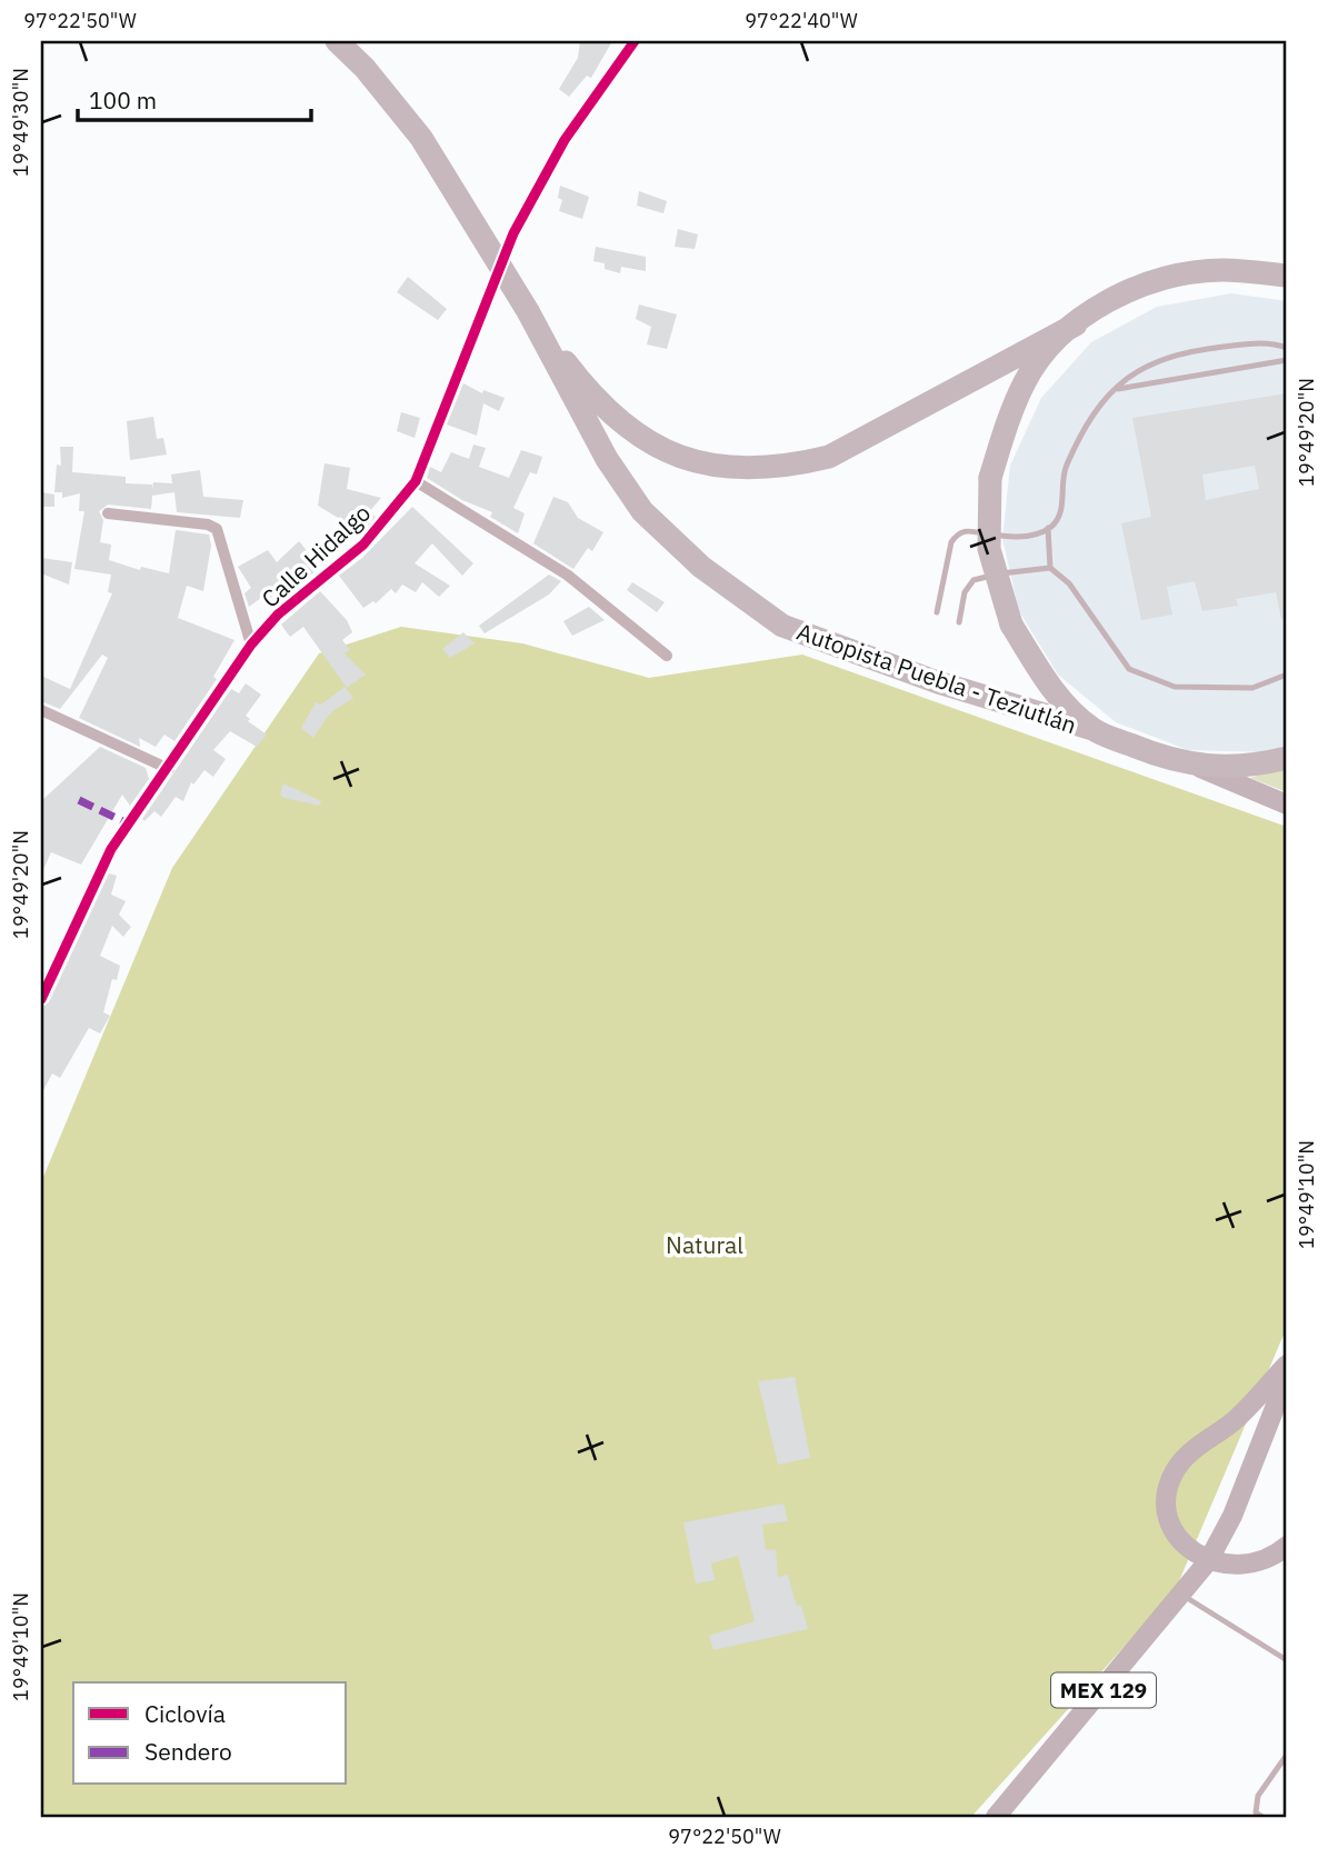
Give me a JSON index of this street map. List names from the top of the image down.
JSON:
{
  "streets": {
    "highway": ["Autopista Puebla - Teziutlán"],
    "main road": ["MEX 129"],
    "street": ["Calle Hidalgo"]
  },
  "parks": ["Natural"],
  "legend": ["Ciclovía", "Sendero"],
  "scale_bar": "100 m",
  "coordinates": [
    "97°22'50\"W",
    "97°22'40\"W",
    "19°49'30\"N",
    "19°49'20\"N",
    "19°49'10\"N"
  ]
}
